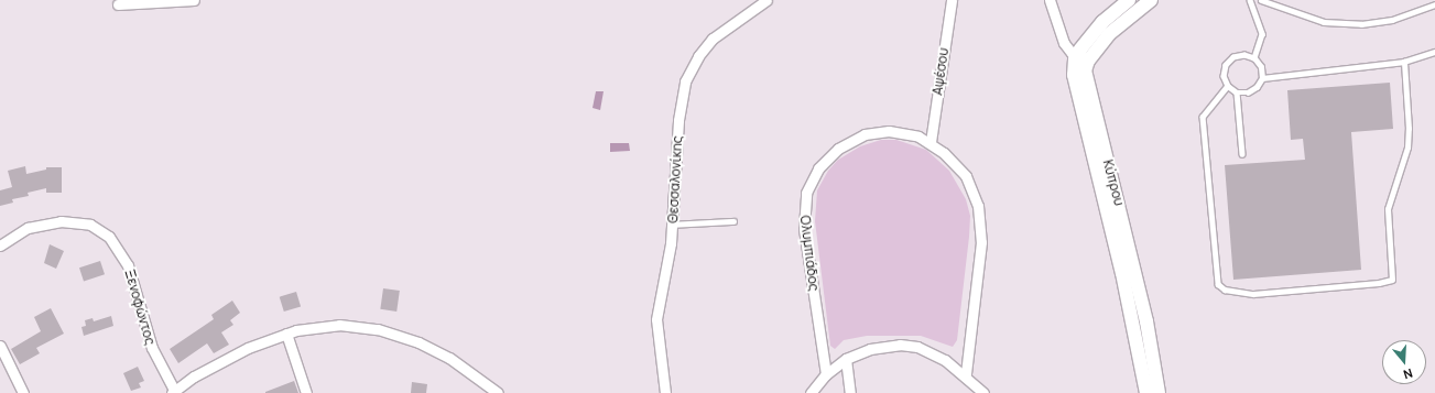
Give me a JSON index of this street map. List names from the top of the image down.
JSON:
{
  "streets": {
    "main road": ["Κύπρου"],
    "street": [
      "Αψέσου",
      "Θεσσαλονίκης",
      "Ολυμπιάδος",
      "Ξενοφώντος"
    ]
  },
  "crossings": [
    ["Αψέσου", "Ολυμπιάδος"]
  ],
  "north": "bottom"
}
